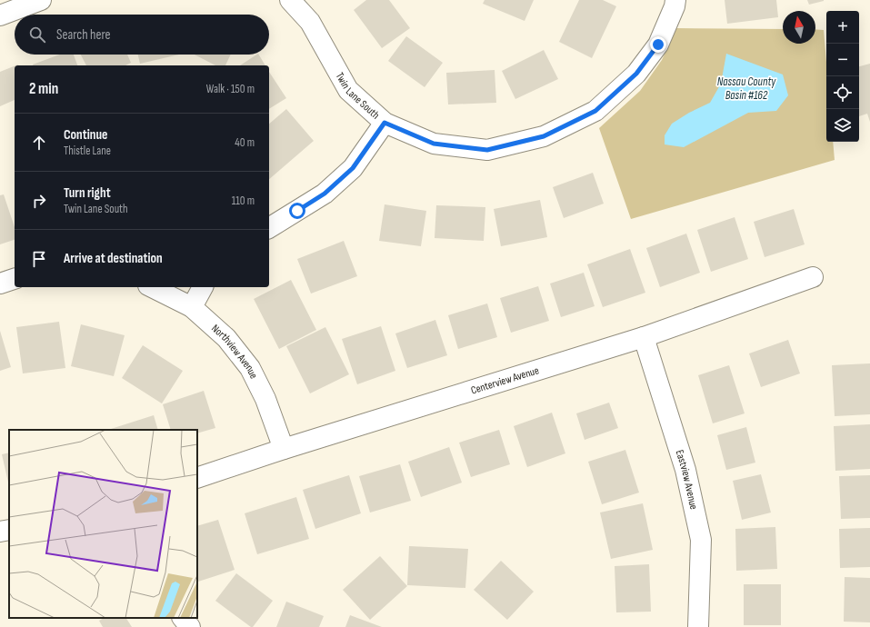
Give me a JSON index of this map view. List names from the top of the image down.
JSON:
{
  "streets": {
    "street": [
      "Twin Lane South",
      "Northview Avenue",
      "Centerview Avenue",
      "Eastview Avenue"
    ]
  },
  "crossings": [
    ["Northview Avenue", "Centerview Avenue"],
    ["Centerview Avenue", "Eastview Avenue"]
  ],
  "water": ["Nassau County Basin #162"],
  "north": "top",
  "page": {
    "map_buttons": ["+", "−"],
    "search": "Search here",
    "heading": ["2 min", "Walk · 150 m"],
    "list": [
      ["Continue", "Thistle Lane", "40 m"],
      ["Turn right", "Twin Lane South", "110 m"],
      "Arrive at destination"
    ]
  }
}
